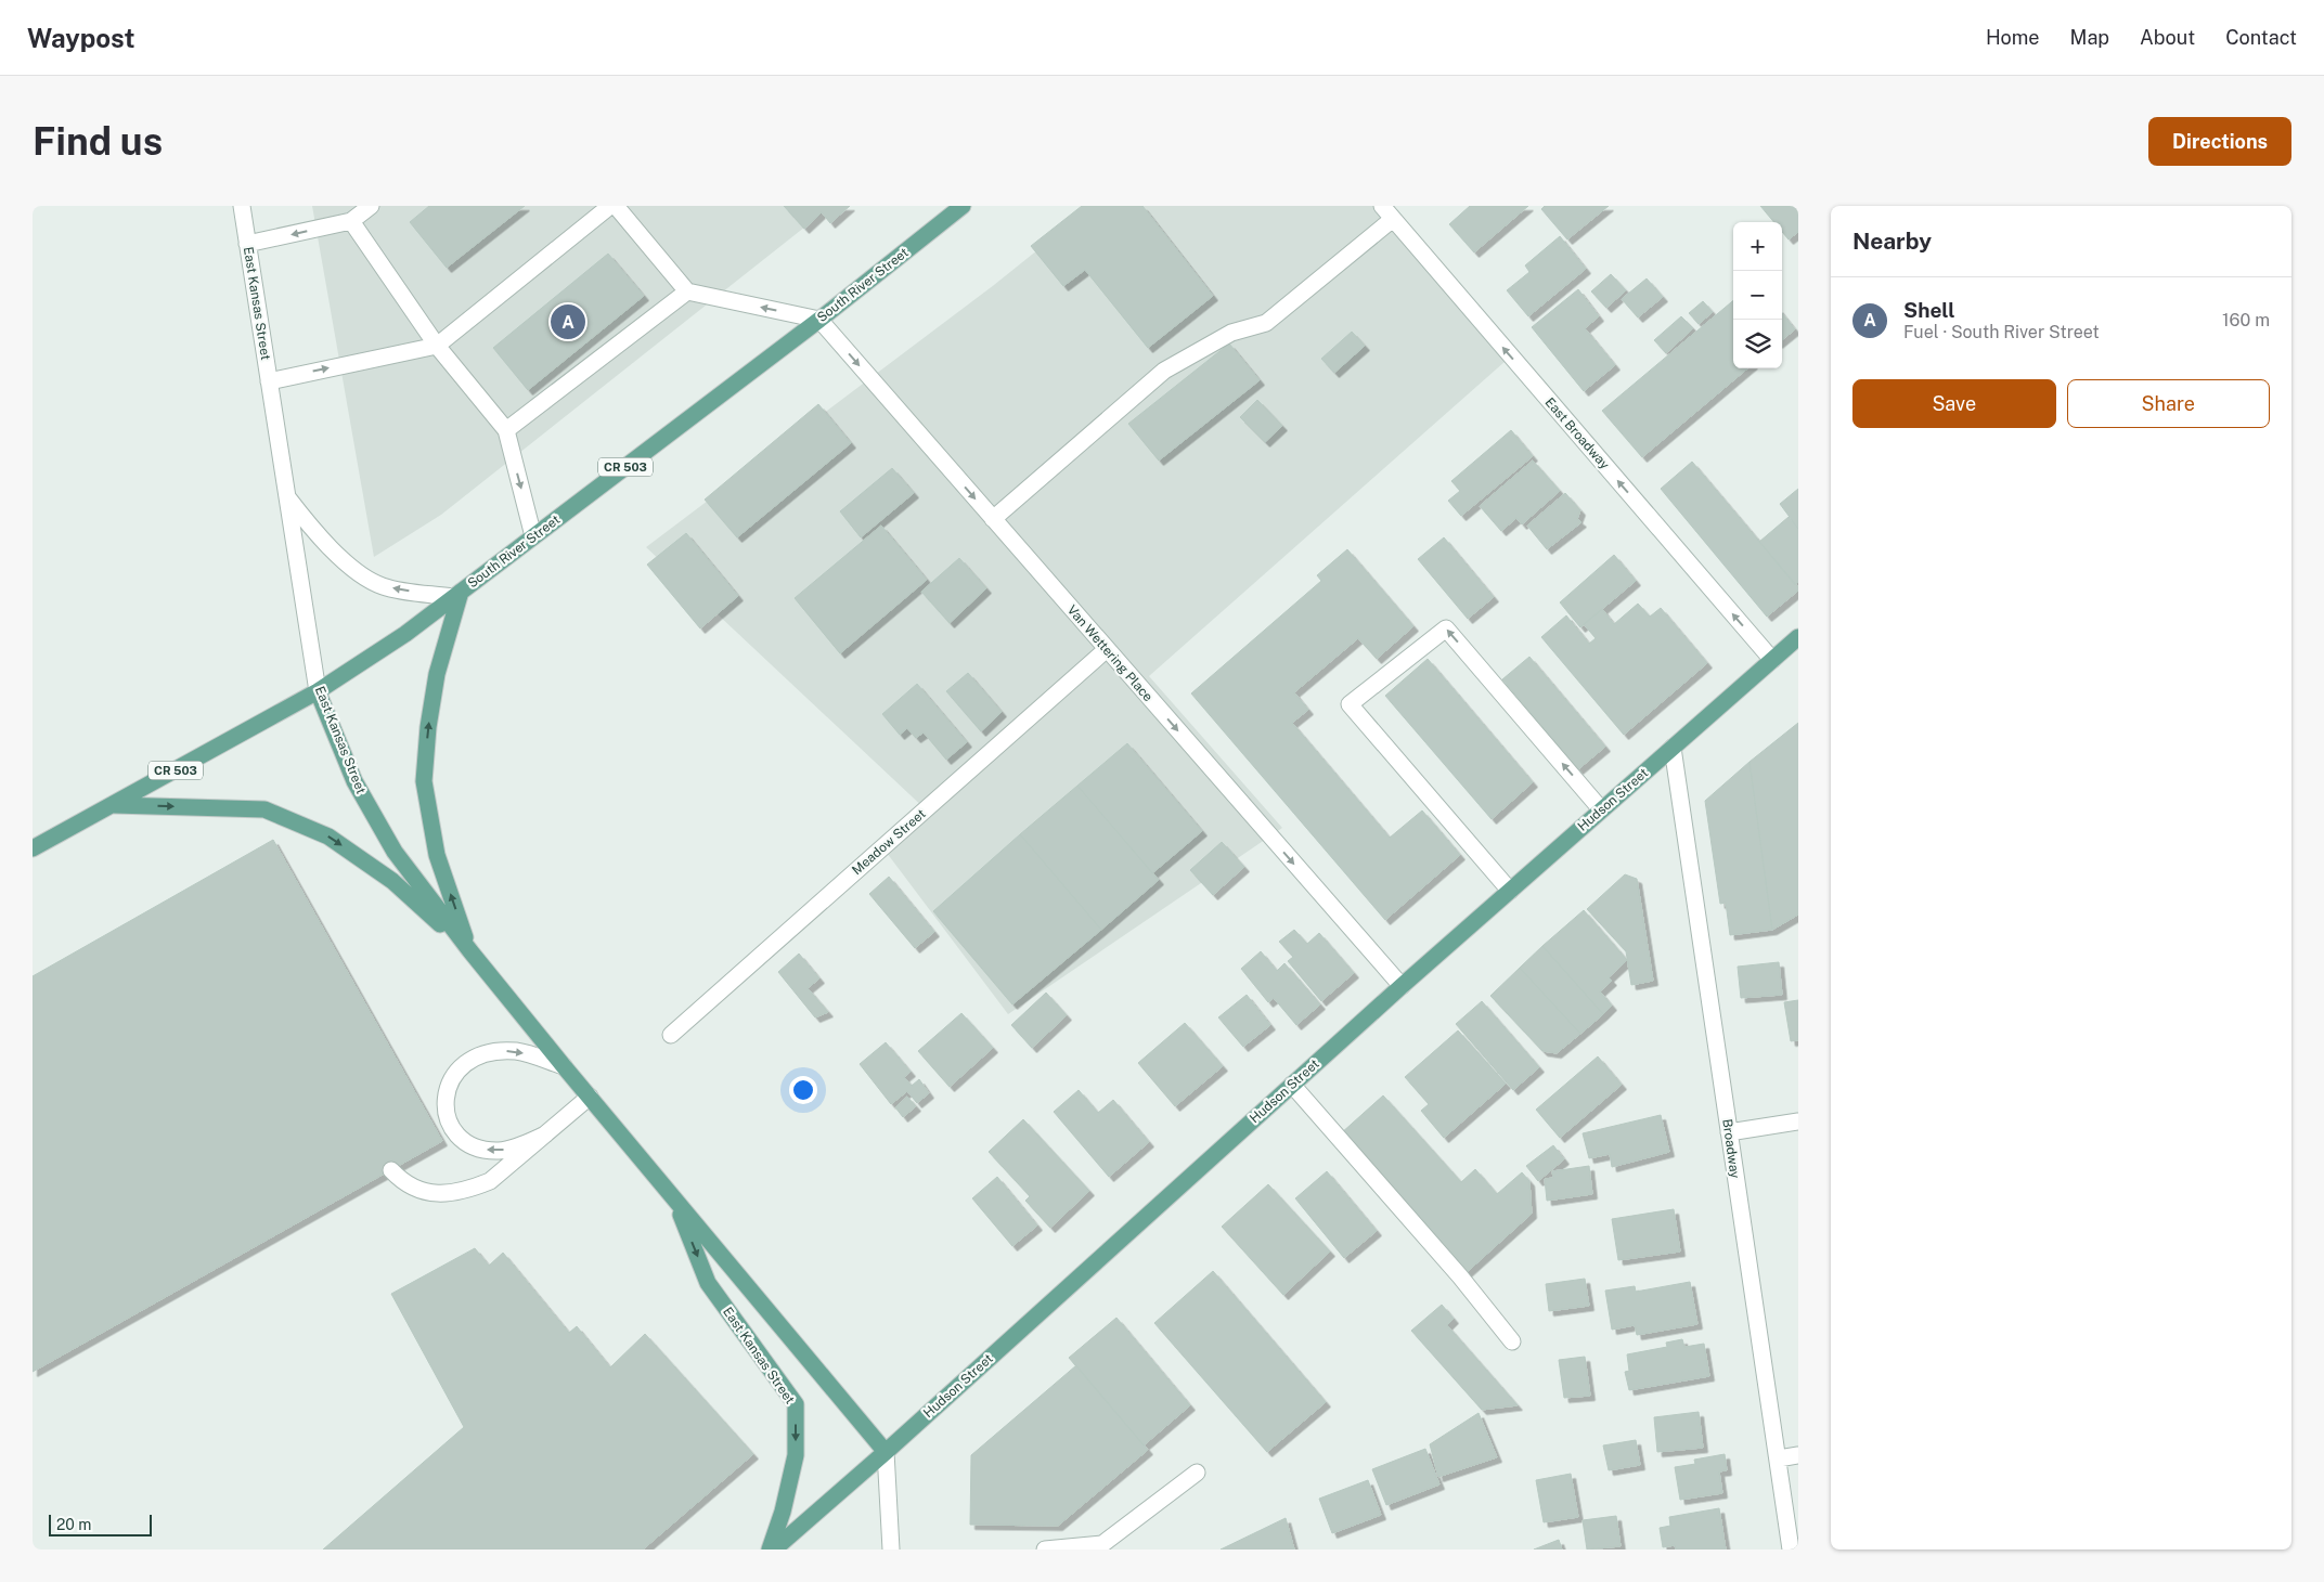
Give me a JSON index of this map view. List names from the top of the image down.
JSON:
{
  "streets": {
    "main road": [
      "South River Street",
      "East Kansas Street",
      "CR 503",
      "Hudson Street"
    ],
    "street": [
      "East Broadway",
      "Van Wettering Place",
      "Meadow Street",
      "Broadway"
    ]
  },
  "crossings": [
    ["South River Street", "East Kansas Street"],
    ["South River Street", "Van Wettering Place"],
    ["East Kansas Street", "Hudson Street"],
    ["East Broadway", "Hudson Street"],
    ["Van Wettering Place", "Hudson Street"],
    ["Van Wettering Place", "Meadow Street"],
    ["Hudson Street", "Broadway"]
  ],
  "one_way": ["East Broadway", "Van Wettering Place"],
  "scale_bar": "20 m",
  "page": {
    "header": "Waypost",
    "nav": [
      "Home",
      "Map",
      "About",
      "Contact"
    ],
    "buttons": [
      "Directions",
      ["Save", "Share"]
    ],
    "title": "Find us",
    "heading": "Nearby",
    "map_buttons": ["+", "−"],
    "list": [
      {
        "mark": "A",
        "name": "Shell",
        "note": "Fuel · South River Street",
        "value": "160 m"
      }
    ],
    "pins": "A",
    "scale": "20 m"
  }
}
